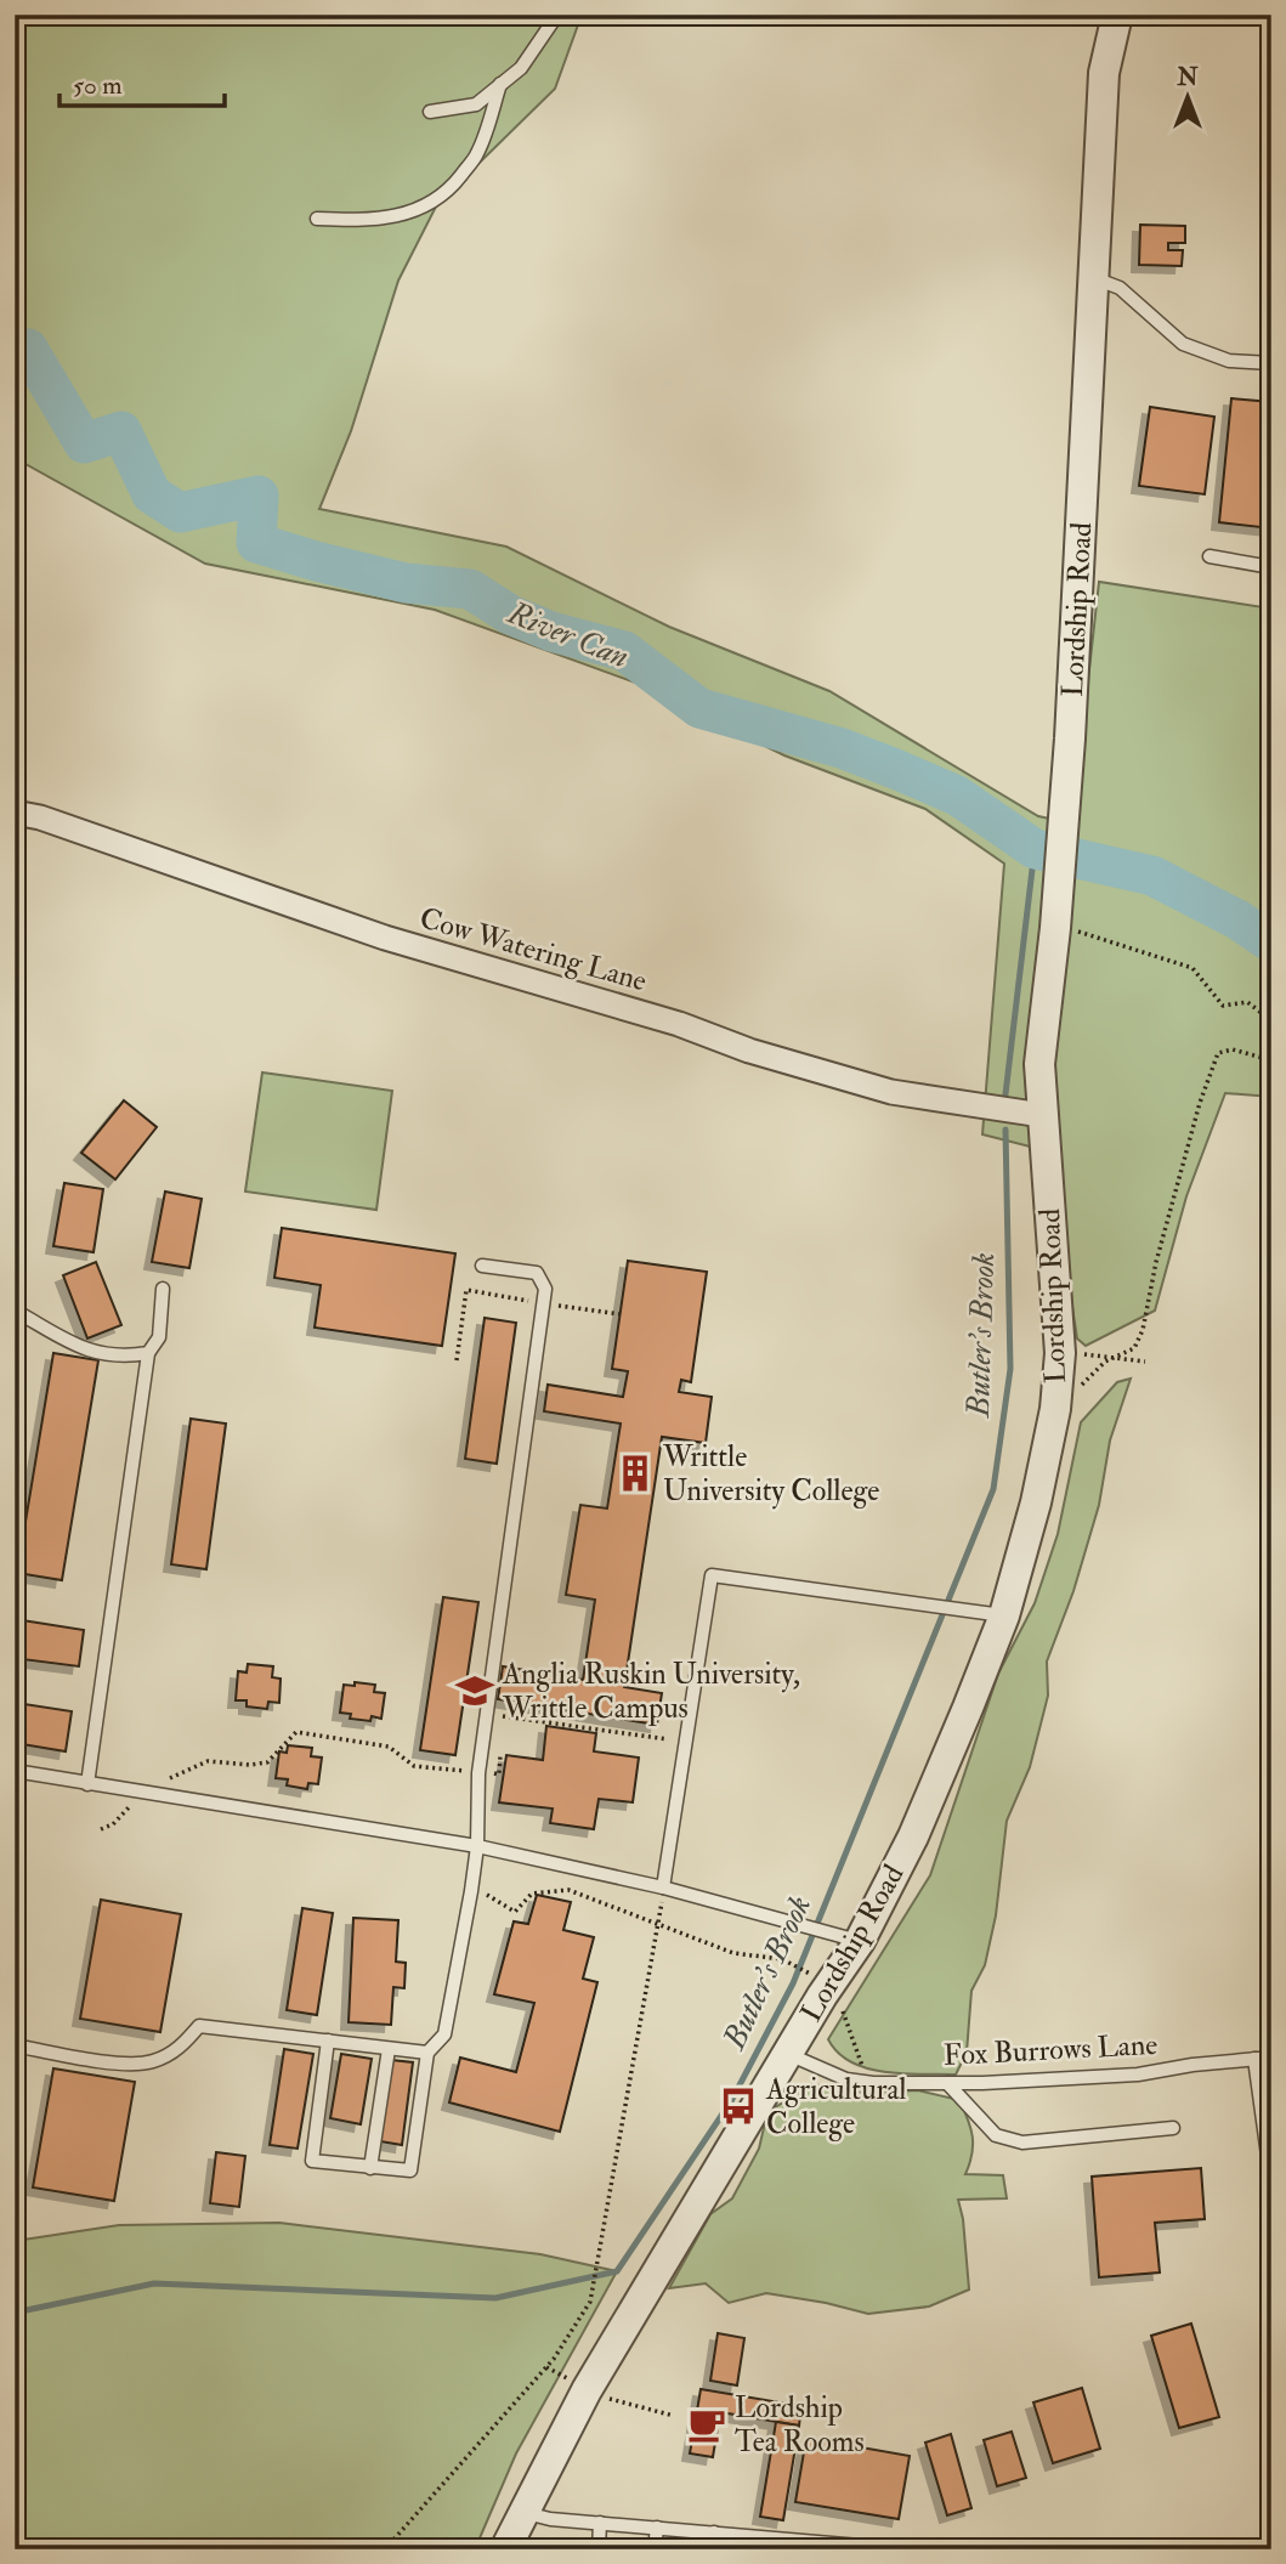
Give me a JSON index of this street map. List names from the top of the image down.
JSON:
{
  "streets": {
    "street": ["Lordship Road", "Cow Watering Lane"],
    "lane": ["Fox Burrows Lane"]
  },
  "crossings": [
    ["Lordship Road", "Cow Watering Lane"],
    ["Lordship Road", "Fox Burrows Lane"]
  ],
  "water": ["River Can", "Butler's Brook"],
  "places": {
    "building": ["Writtle University College"],
    "school or university": ["Anglia Ruskin University, Writtle Campus"],
    "bus stop": ["Agricultural College"],
    "cafe": ["Lordship Tea Rooms"]
  },
  "scale_bar": "50 m",
  "north": "top"
}
